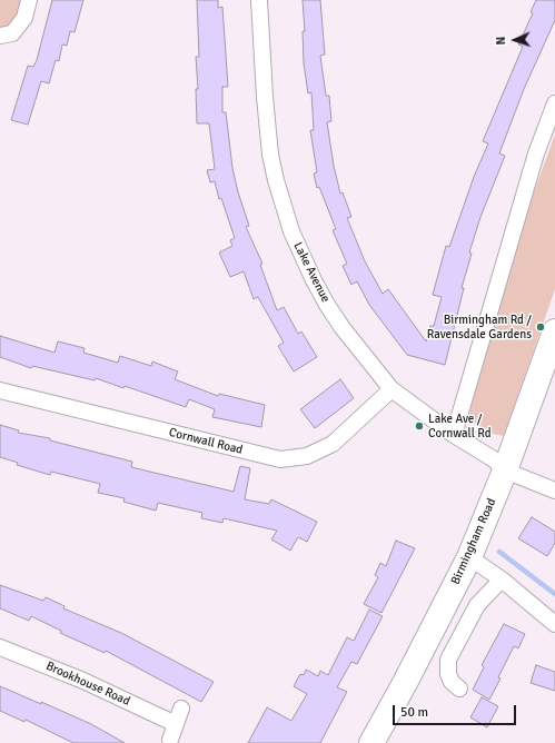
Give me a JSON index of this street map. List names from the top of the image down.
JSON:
{
  "streets": {
    "highway": ["Birmingham Road"],
    "street": ["Lake Avenue", "Cornwall Road", "Brookhouse Road"]
  },
  "crossings": [
    ["Lake Avenue", "Cornwall Road"],
    ["Lake Avenue", "Birmingham Road"]
  ],
  "places": ["Birmingham Rd / Ravensdale Gardens", "Lake Ave / Cornwall Rd"],
  "scale_bar": "50 m",
  "north": "left"
}
